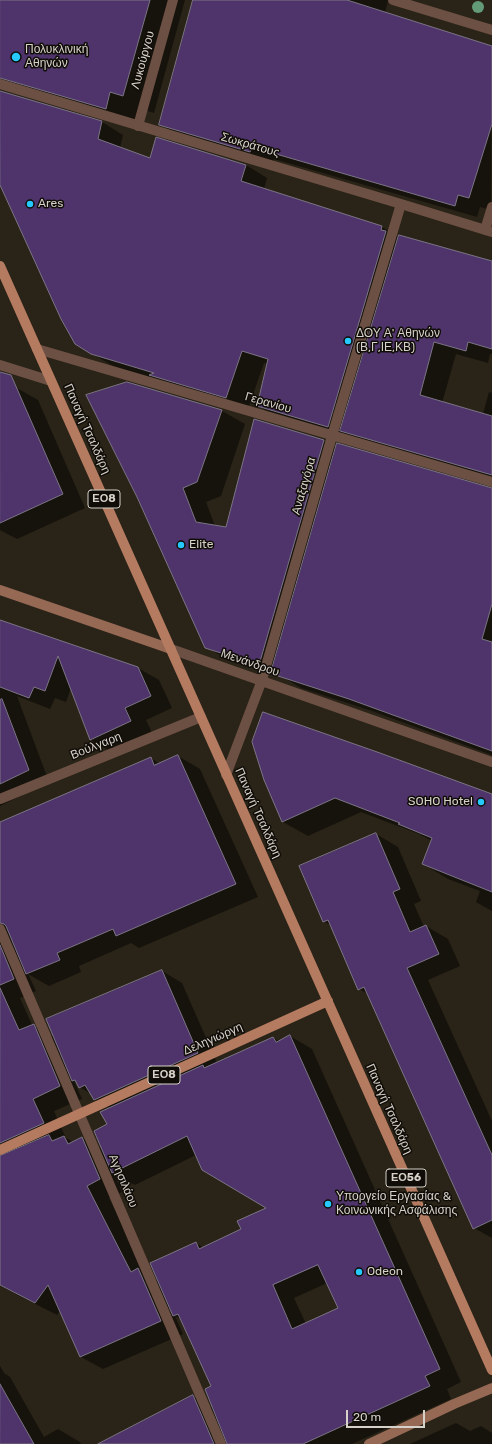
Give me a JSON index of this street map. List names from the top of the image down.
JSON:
{
  "streets": {
    "main road": [
      "Παναγή Τσαλδάρη",
      "ΕΟ8",
      "Δεληγιώργη",
      "ΕΟ56"
    ],
    "street": [
      "Λυκούργου",
      "Σωκράτους",
      "Γερανίου",
      "Αναξαγόρα",
      "Μενάνδρου",
      "Βούλγαρη",
      "Αγησιλάου"
    ]
  },
  "crossings": [
    ["Λυκούργου", "Σωκράτους"],
    ["Σωκράτους", "Αναξαγόρα"],
    ["Γερανίου", "Παναγή Τσαλδάρη"],
    ["Γερανίου", "Αναξαγόρα"],
    ["Παναγή Τσαλδάρη", "Αναξαγόρα"],
    ["Παναγή Τσαλδάρη", "Μενάνδρου"],
    ["Παναγή Τσαλδάρη", "Βούλγαρη"],
    ["Παναγή Τσαλδάρη", "Δεληγιώργη"],
    ["Αναξαγόρα", "Μενάνδρου"],
    ["Δεληγιώργη", "Αγησιλάου"]
  ],
  "places": [
    "Πολυκλινική Αθηνών",
    "Ares",
    "ΔΟΥ Α' Αθηνών (Β,Γ,ΙΕ,ΚΒ)",
    "Elite",
    "SOHO Hotel",
    "Υποργείο Εργασίας & Κοινωνικής Ασφάλισης",
    "Odeon"
  ],
  "scale_bar": "20 m"
}
